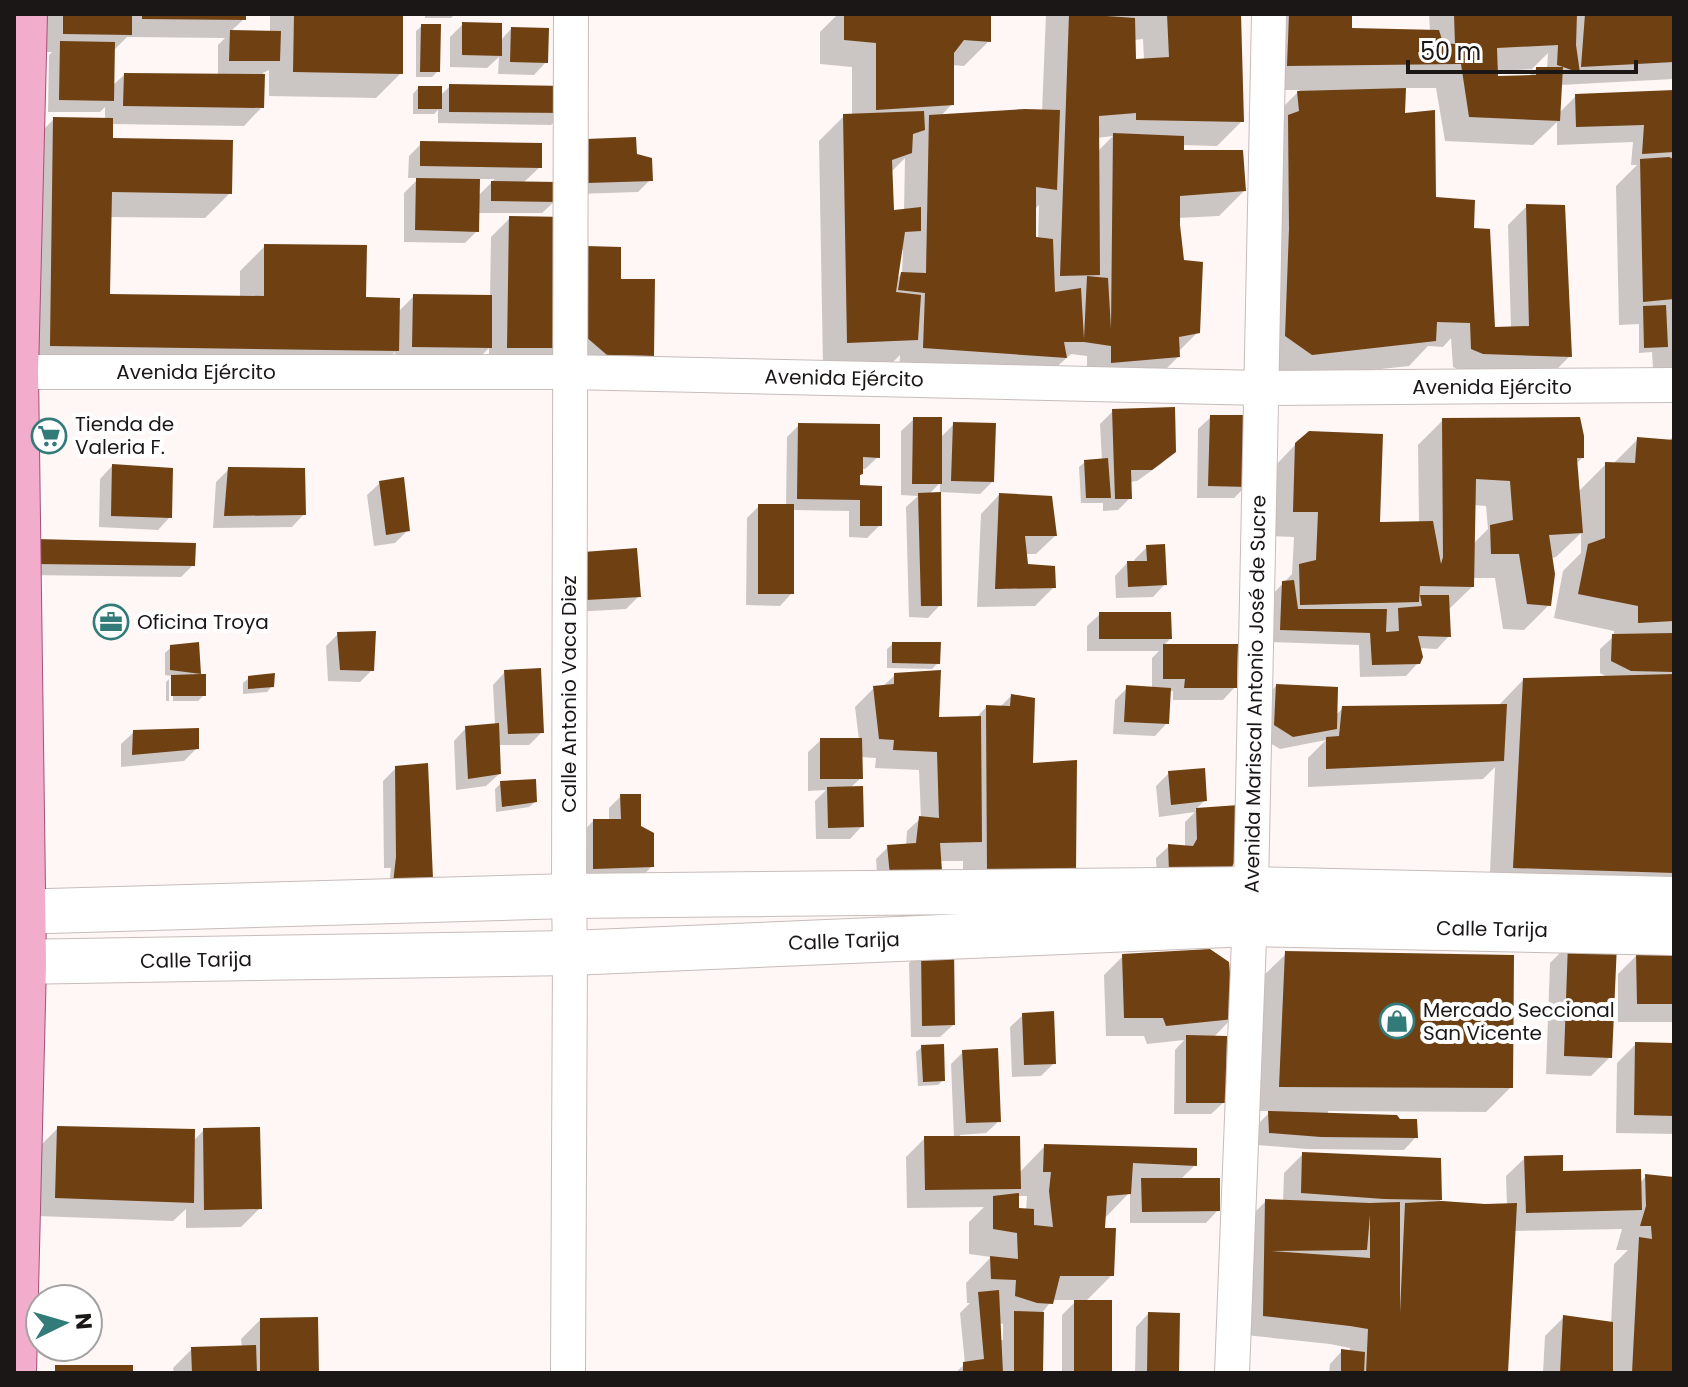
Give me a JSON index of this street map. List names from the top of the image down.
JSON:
{
  "streets": {
    "street": [
      "Avenida Ejército",
      "Calle Antonio Vaca Diez",
      "Avenida Mariscal Antonio José de Sucre",
      "Calle Tarija"
    ]
  },
  "crossings": [
    ["Avenida Ejército", "Calle Antonio Vaca Diez"],
    ["Avenida Ejército", "Avenida Mariscal Antonio José de Sucre"],
    ["Calle Antonio Vaca Diez", "Calle Tarija"],
    ["Avenida Mariscal Antonio José de Sucre", "Calle Tarija"]
  ],
  "places": {
    "supermarket": ["Tienda de Valeria F."],
    "office": ["Oficina Troya"],
    "shop": ["Mercado Seccional San Vicente"]
  },
  "scale_bar": "50 m",
  "north": "right"
}
